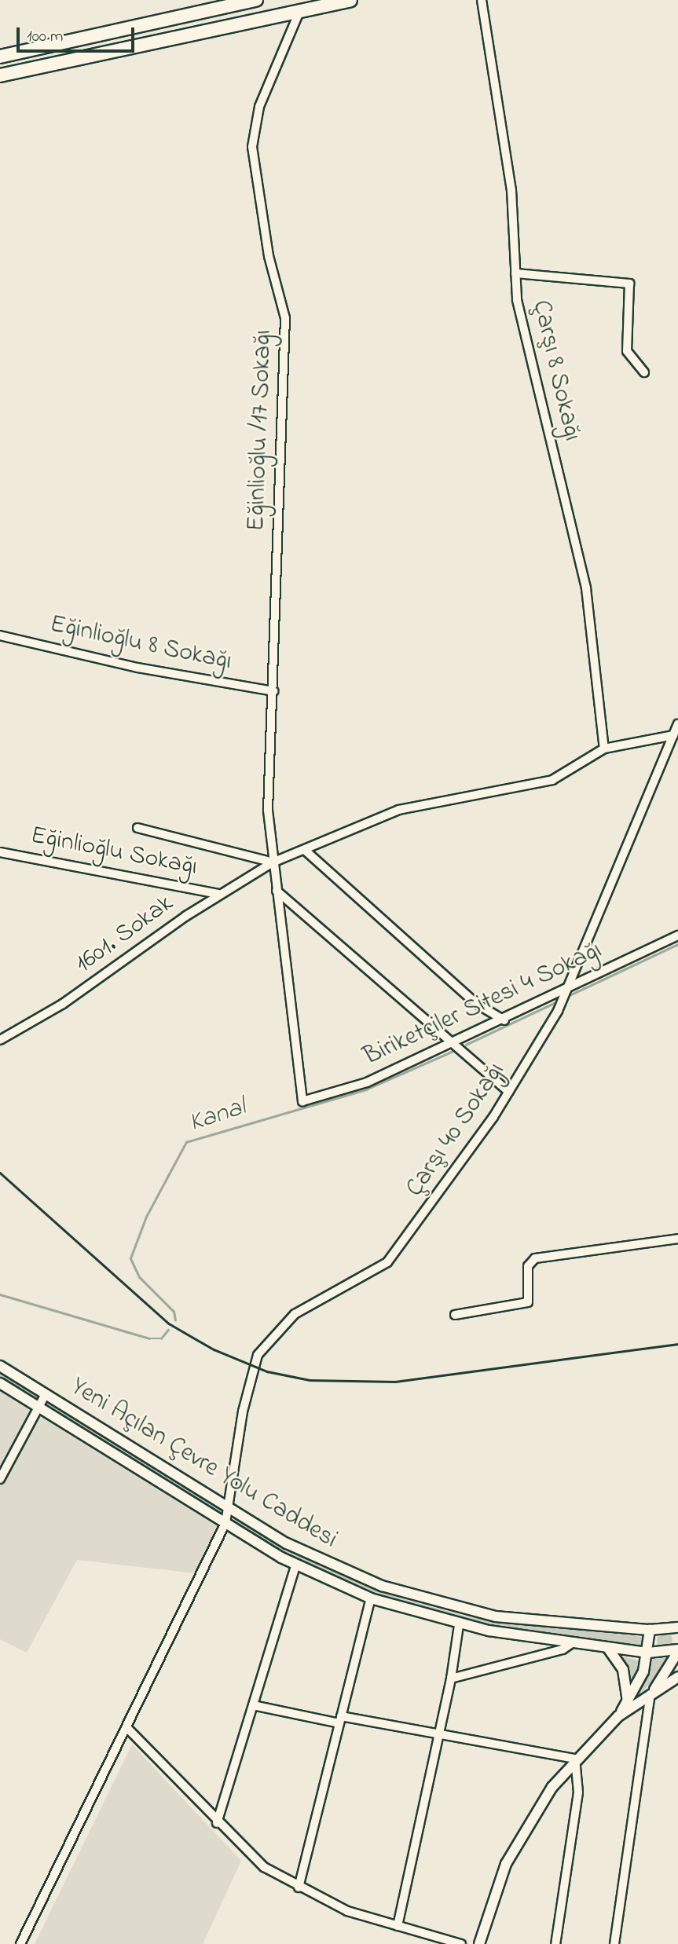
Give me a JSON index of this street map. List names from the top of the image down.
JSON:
{
  "streets": {
    "main road": ["Yeni Açılan Çevre Yolu Caddesi"],
    "street": [
      "Çarşı 8 Sokağı",
      "Eğinlioğlu /17 Sokağı",
      "Eğinlioğlu 8 Sokağı",
      "Eğinlioğlu Sokağı",
      "1601. Sokak",
      "Biriketçiler Sitesi 4 Sokağı",
      "Çarşı 40 Sokağı"
    ]
  },
  "crossings": [
    ["Çarşı 8 Sokağı", "1601. Sokak"],
    ["Eğinlioğlu /17 Sokağı", "Eğinlioğlu 8 Sokağı"],
    ["Eğinlioğlu /17 Sokağı", "1601. Sokak"],
    ["Eğinlioğlu /17 Sokağı", "Biriketçiler Sitesi 4 Sokağı"],
    ["Eğinlioğlu Sokağı", "1601. Sokak"],
    ["Biriketçiler Sitesi 4 Sokağı", "Çarşı 40 Sokağı"],
    ["Çarşı 40 Sokağı", "Yeni Açılan Çevre Yolu Caddesi"]
  ],
  "water": ["Kanal"],
  "scale_bar": "100 m"
}
